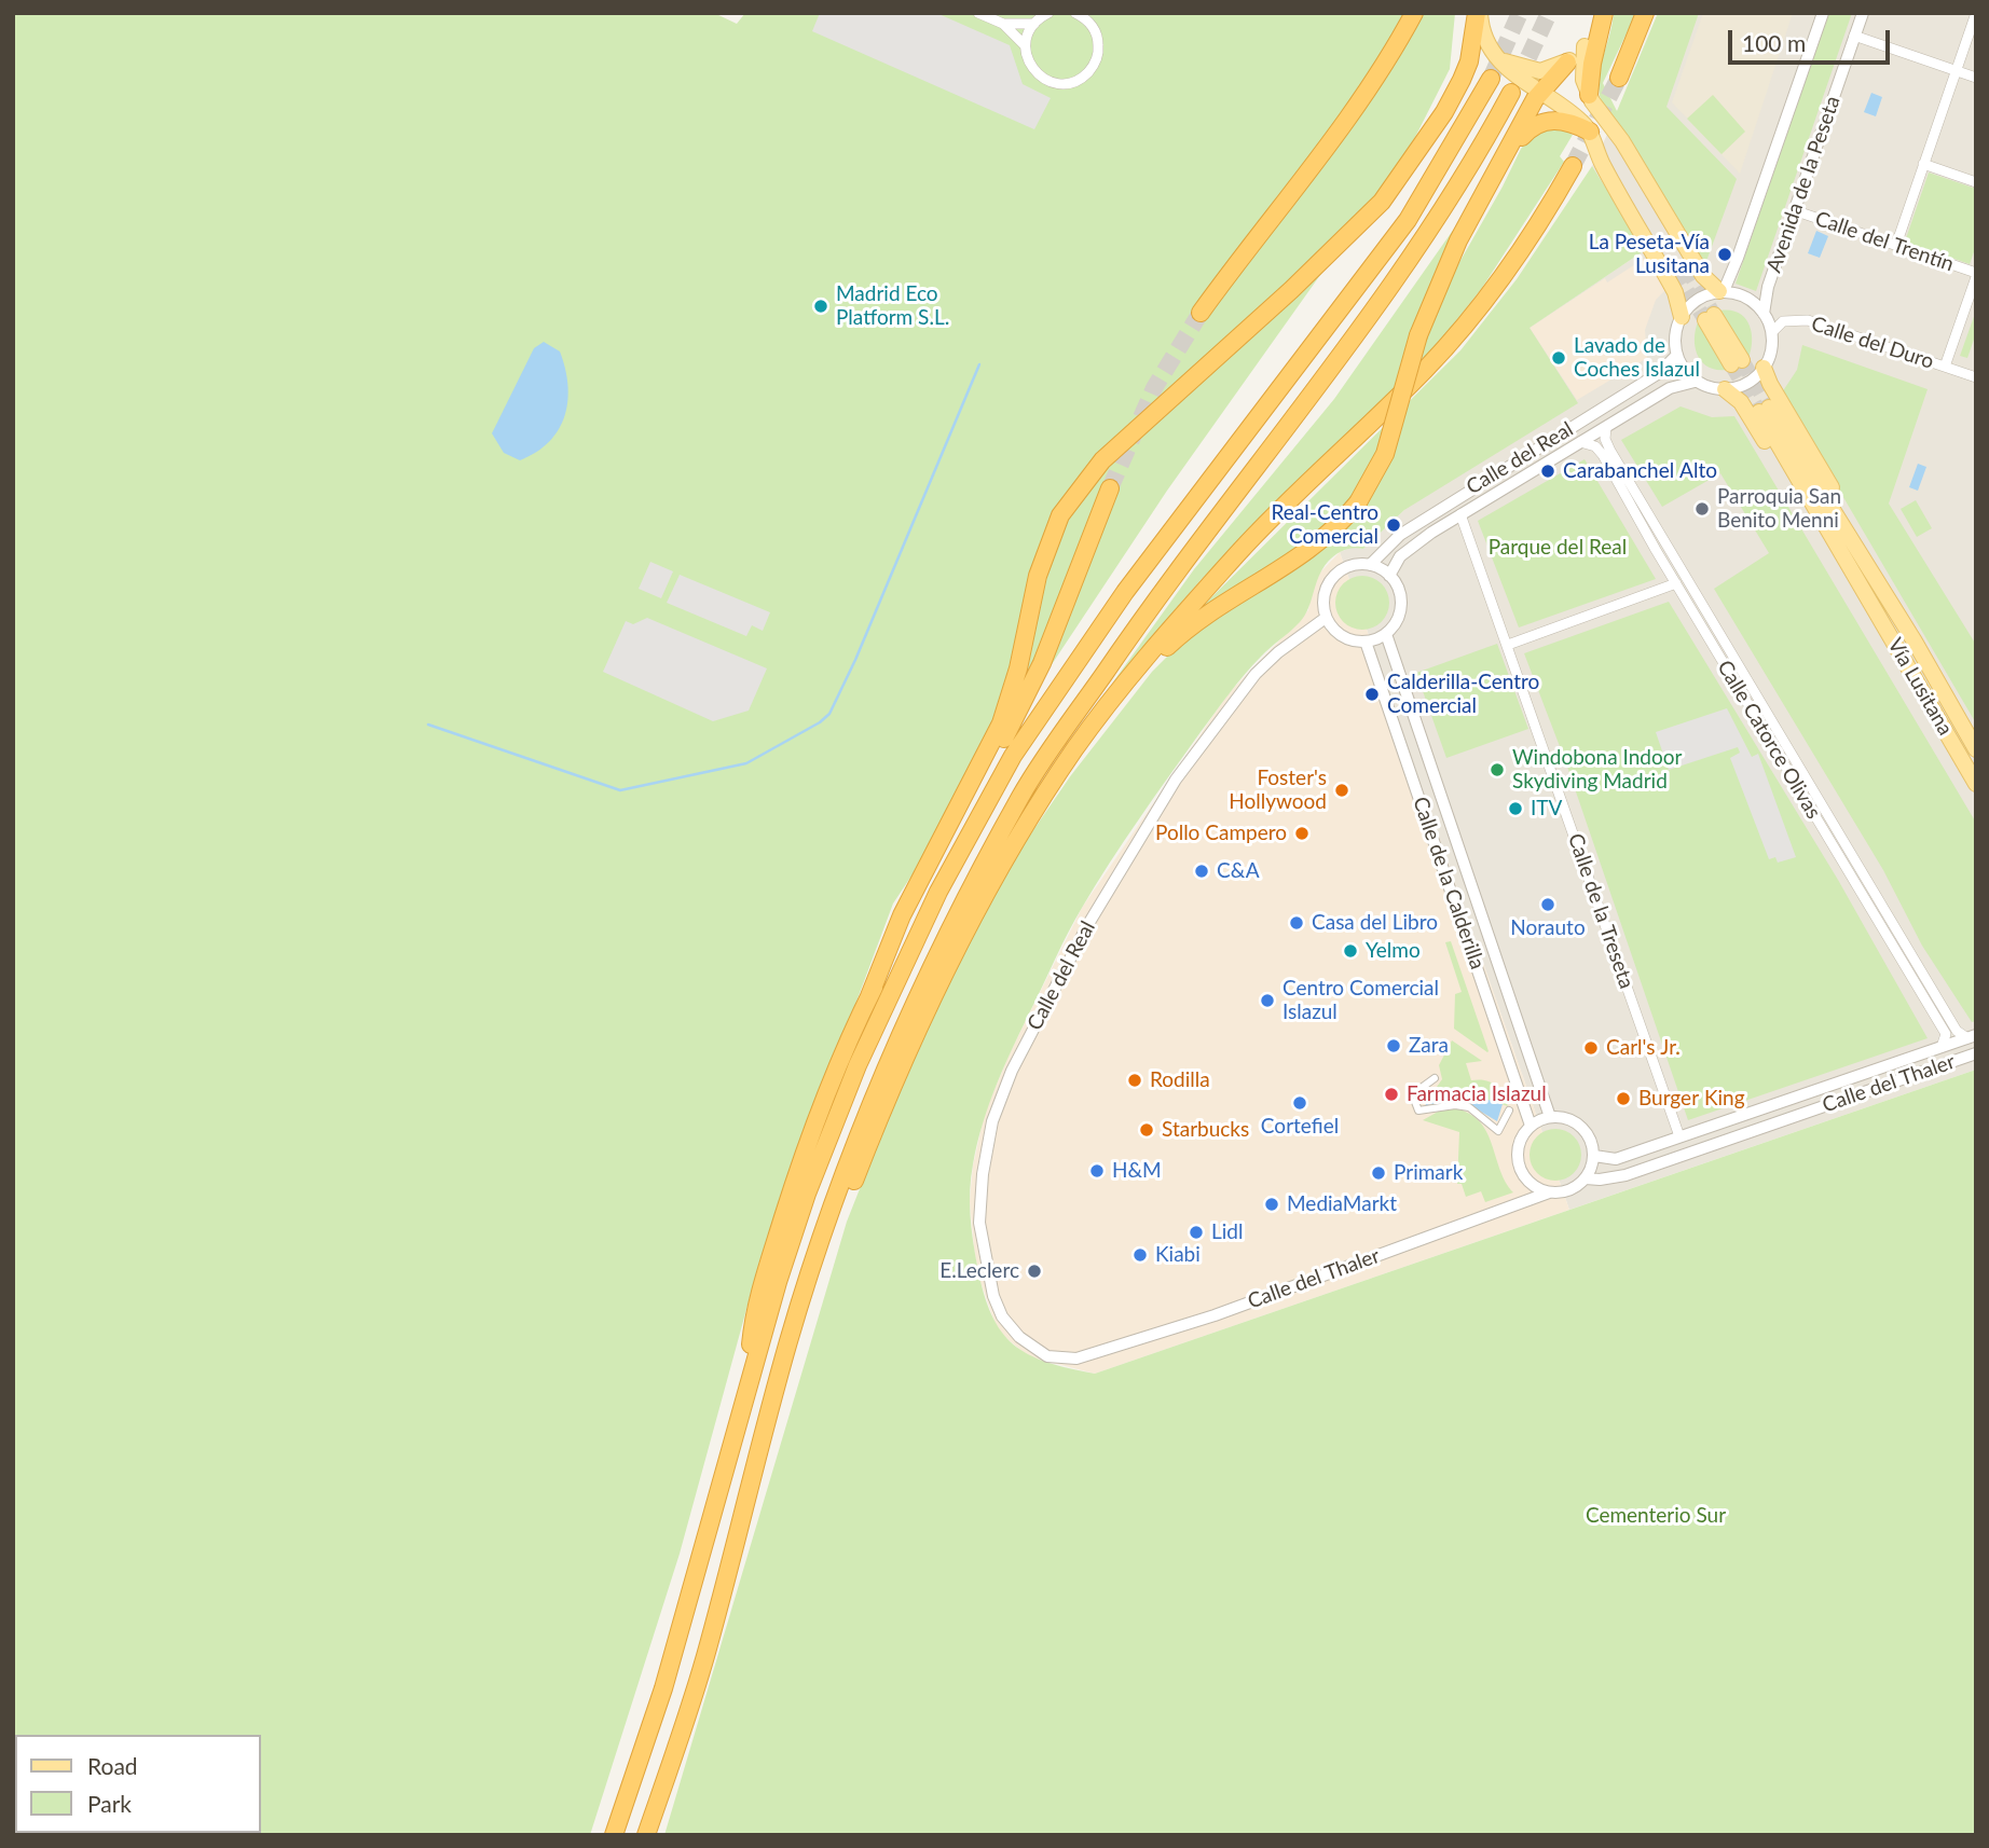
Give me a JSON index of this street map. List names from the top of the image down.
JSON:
{
  "streets": {
    "main road": ["Vía Lusitana"],
    "street": [
      "Avenida de la Peseta",
      "Calle del Trentín",
      "Calle del Duro",
      "Calle del Real",
      "Calle Catorce Olivas",
      "Calle de la Calderilla",
      "Calle de la Treseta",
      "Calle del Thaler"
    ]
  },
  "crossings": [
    ["Avenida de la Peseta", "Calle del Trentín"],
    ["Avenida de la Peseta", "Calle del Duro"],
    ["Avenida de la Peseta", "Calle del Real"],
    ["Calle del Duro", "Calle del Real"],
    ["Calle del Real", "Calle Catorce Olivas"],
    ["Calle del Real", "Calle de la Calderilla"],
    ["Calle del Real", "Calle de la Treseta"],
    ["Calle del Real", "Calle del Thaler"],
    ["Calle Catorce Olivas", "Calle del Thaler"],
    ["Calle de la Calderilla", "Calle del Thaler"],
    ["Calle de la Treseta", "Calle del Thaler"]
  ],
  "parks": ["Parque del Real", "Cementerio Sur"],
  "places": [
    "La Peseta-Vía Lusitana",
    "Madrid Eco Platform S.L.",
    "Lavado de Coches Islazul",
    "Carabanchel Alto",
    "Parroquia San Benito Menni",
    "Real-Centro Comercial",
    "Calderilla-Centro Comercial",
    "Windobona Indoor Skydiving Madrid",
    "Foster's Hollywood",
    "ITV",
    "Pollo Campero",
    "C&A",
    "Norauto",
    "Casa del Libro",
    "Yelmo",
    "Centro Comercial Islazul",
    "Zara",
    "Carl's Jr.",
    "Rodilla",
    "Farmacia Islazul",
    "Burger King",
    "Cortefiel",
    "Starbucks",
    "H&M",
    "Primark",
    "MediaMarkt",
    "Lidl",
    "Kiabi",
    "E.Leclerc"
  ],
  "legend": ["Road", "Park"],
  "scale_bar": "100 m"
}
